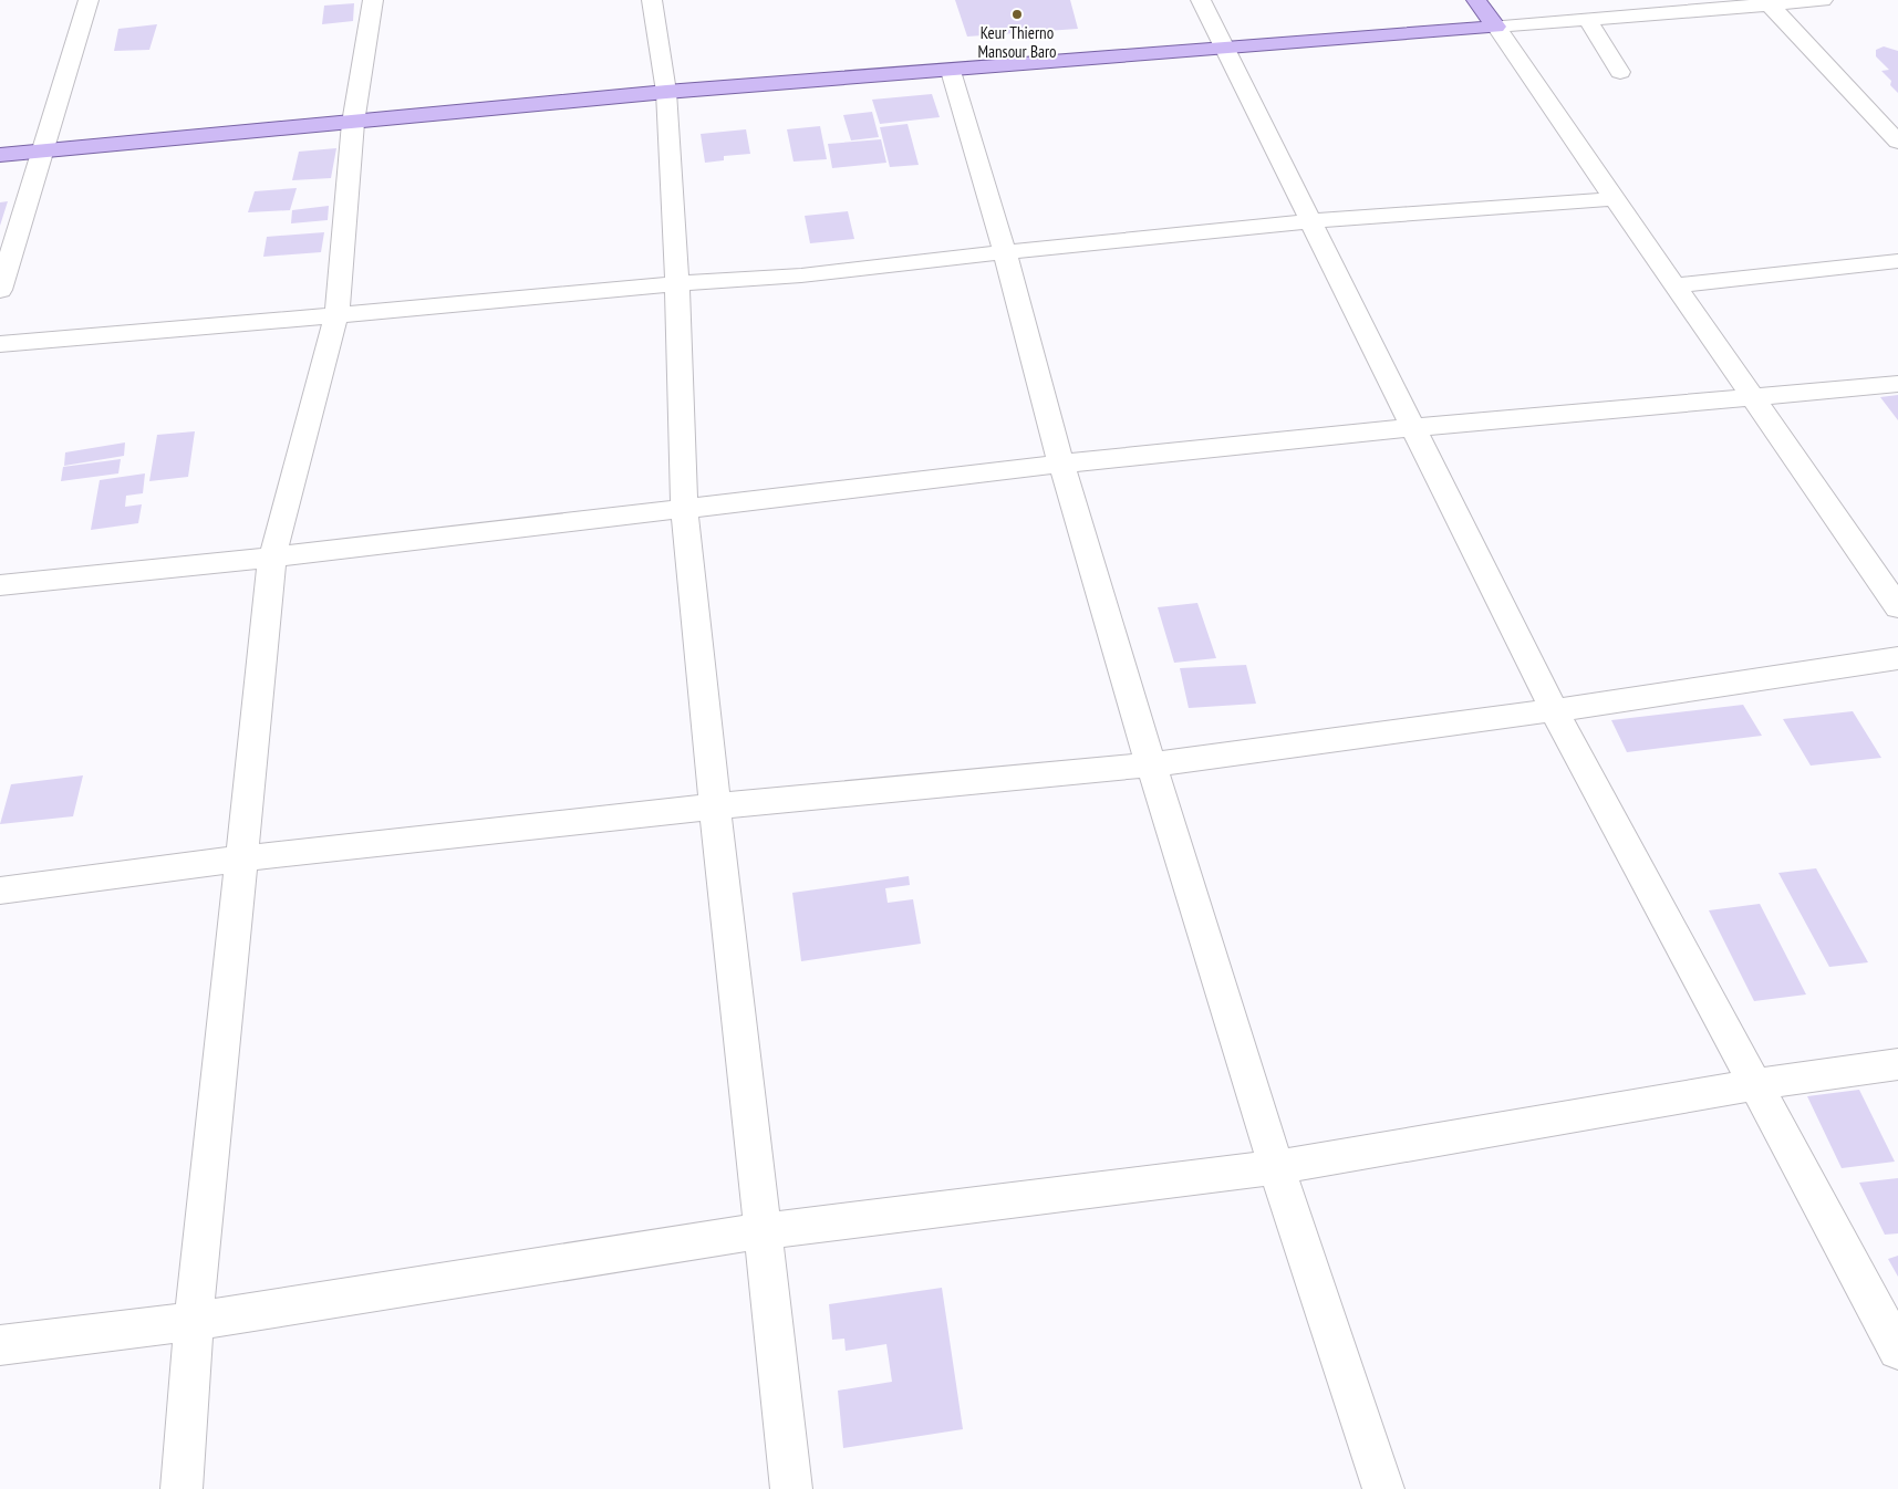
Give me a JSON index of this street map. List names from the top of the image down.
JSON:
{
  "places": ["Keur Thierno Mansour Baro"]
}
